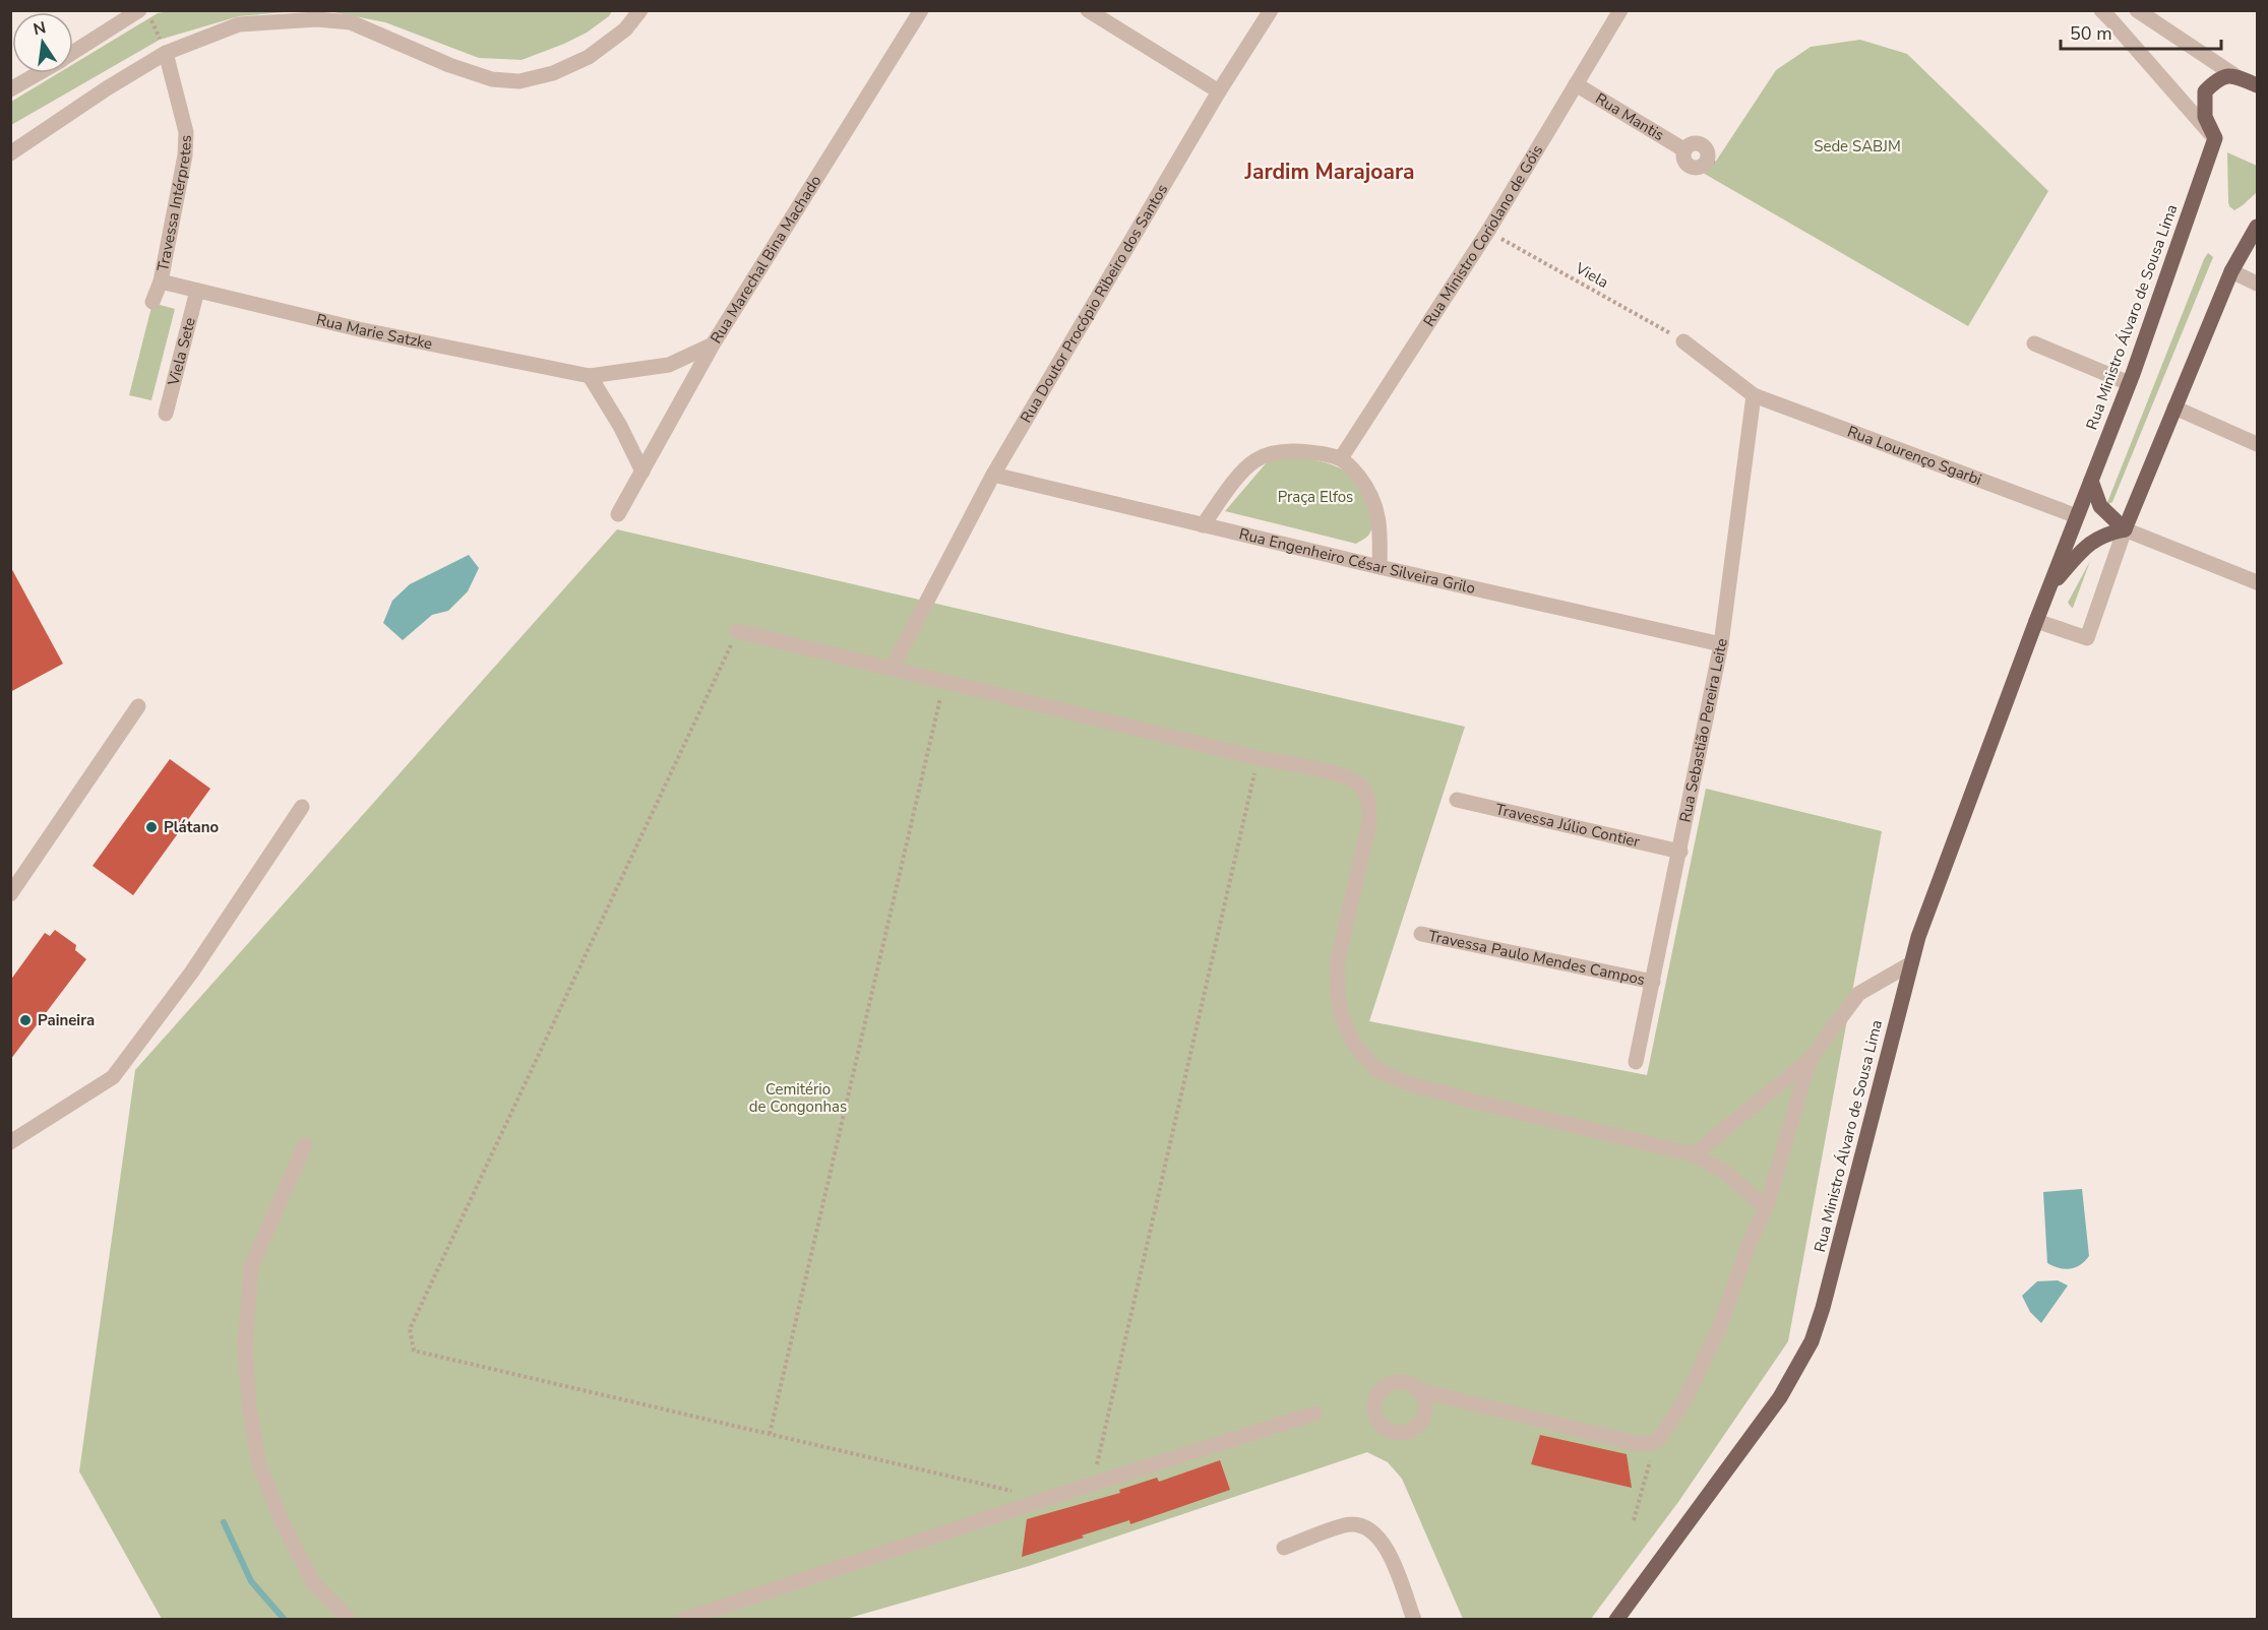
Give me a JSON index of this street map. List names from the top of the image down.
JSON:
{
  "streets": {
    "main road": ["Rua Ministro Álvaro de Sousa Lima"],
    "street": [
      "Rua Mantis",
      "Travessa Intérpretes",
      "Rua Ministro Coriolano de Góis",
      "Rua Marechal Bina Machado",
      "Rua Doutor Procópio Ribeiro dos Santos",
      "Rua Marie Satzke",
      "Viela Sete",
      "Rua Lourenço Sgarbi",
      "Rua Engenheiro César Silveira Grilo",
      "Rua Sebastião Pereira Leite",
      "Travessa Júlio Contier",
      "Travessa Paulo Mendes Campos"
    ],
    "path": ["Viela"]
  },
  "crossings": [
    ["Rua Mantis", "Rua Ministro Coriolano de Góis"],
    ["Travessa Intérpretes", "Rua Marie Satzke"],
    ["Rua Ministro Coriolano de Góis", "Viela"],
    ["Rua Marechal Bina Machado", "Rua Marie Satzke"],
    ["Viela", "Rua Lourenço Sgarbi"],
    ["Rua Doutor Procópio Ribeiro dos Santos", "Rua Engenheiro César Silveira Grilo"],
    ["Rua Ministro Álvaro de Sousa Lima", "Rua Lourenço Sgarbi"],
    ["Rua Marie Satzke", "Viela Sete"],
    ["Rua Lourenço Sgarbi", "Rua Sebastião Pereira Leite"],
    ["Rua Engenheiro César Silveira Grilo", "Rua Sebastião Pereira Leite"],
    ["Rua Sebastião Pereira Leite", "Travessa Júlio Contier"],
    ["Rua Sebastião Pereira Leite", "Travessa Paulo Mendes Campos"]
  ],
  "districts": ["Jardim Marajoara"],
  "parks": ["Sede SABJM", "Praça Elfos", "Cemitério de Congonhas"],
  "places": ["Plátano", "Paineira"],
  "scale_bar": "50 m",
  "north": "top"
}
